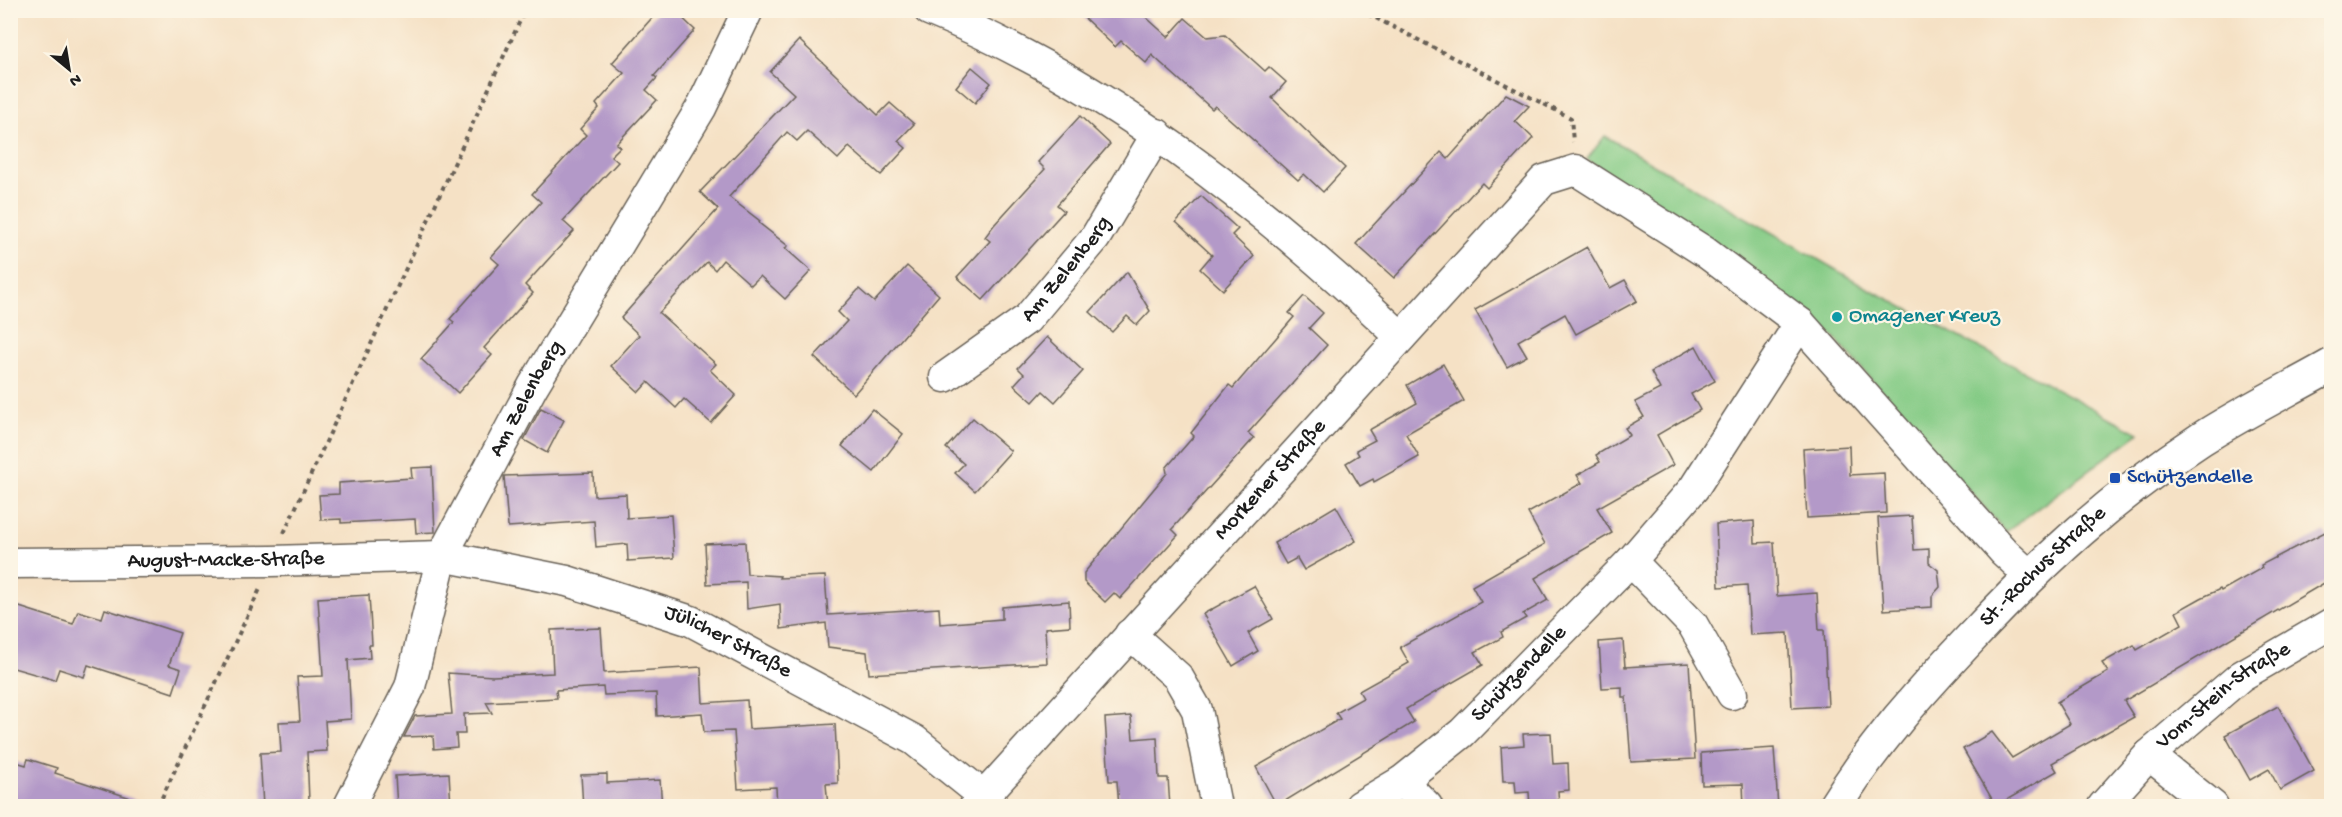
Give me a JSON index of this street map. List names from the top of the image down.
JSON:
{
  "streets": {
    "street": [
      "Am Zelenberg",
      "Morkener Straße",
      "August-Macke-Straße",
      "St.-Rochus-Straße",
      "Jülicher Straße",
      "Schützendelle",
      "Vom-Stein-Straße"
    ]
  },
  "crossings": [
    ["Am Zelenberg", "August-Macke-Straße"],
    ["Am Zelenberg", "Jülicher Straße"],
    ["Morkener Straße", "Jülicher Straße"],
    ["August-Macke-Straße", "Jülicher Straße"]
  ],
  "places": {
    "other": ["Omagener Kreuz"],
    "transit": ["Schützendelle"]
  },
  "north": "bottom right"
}
